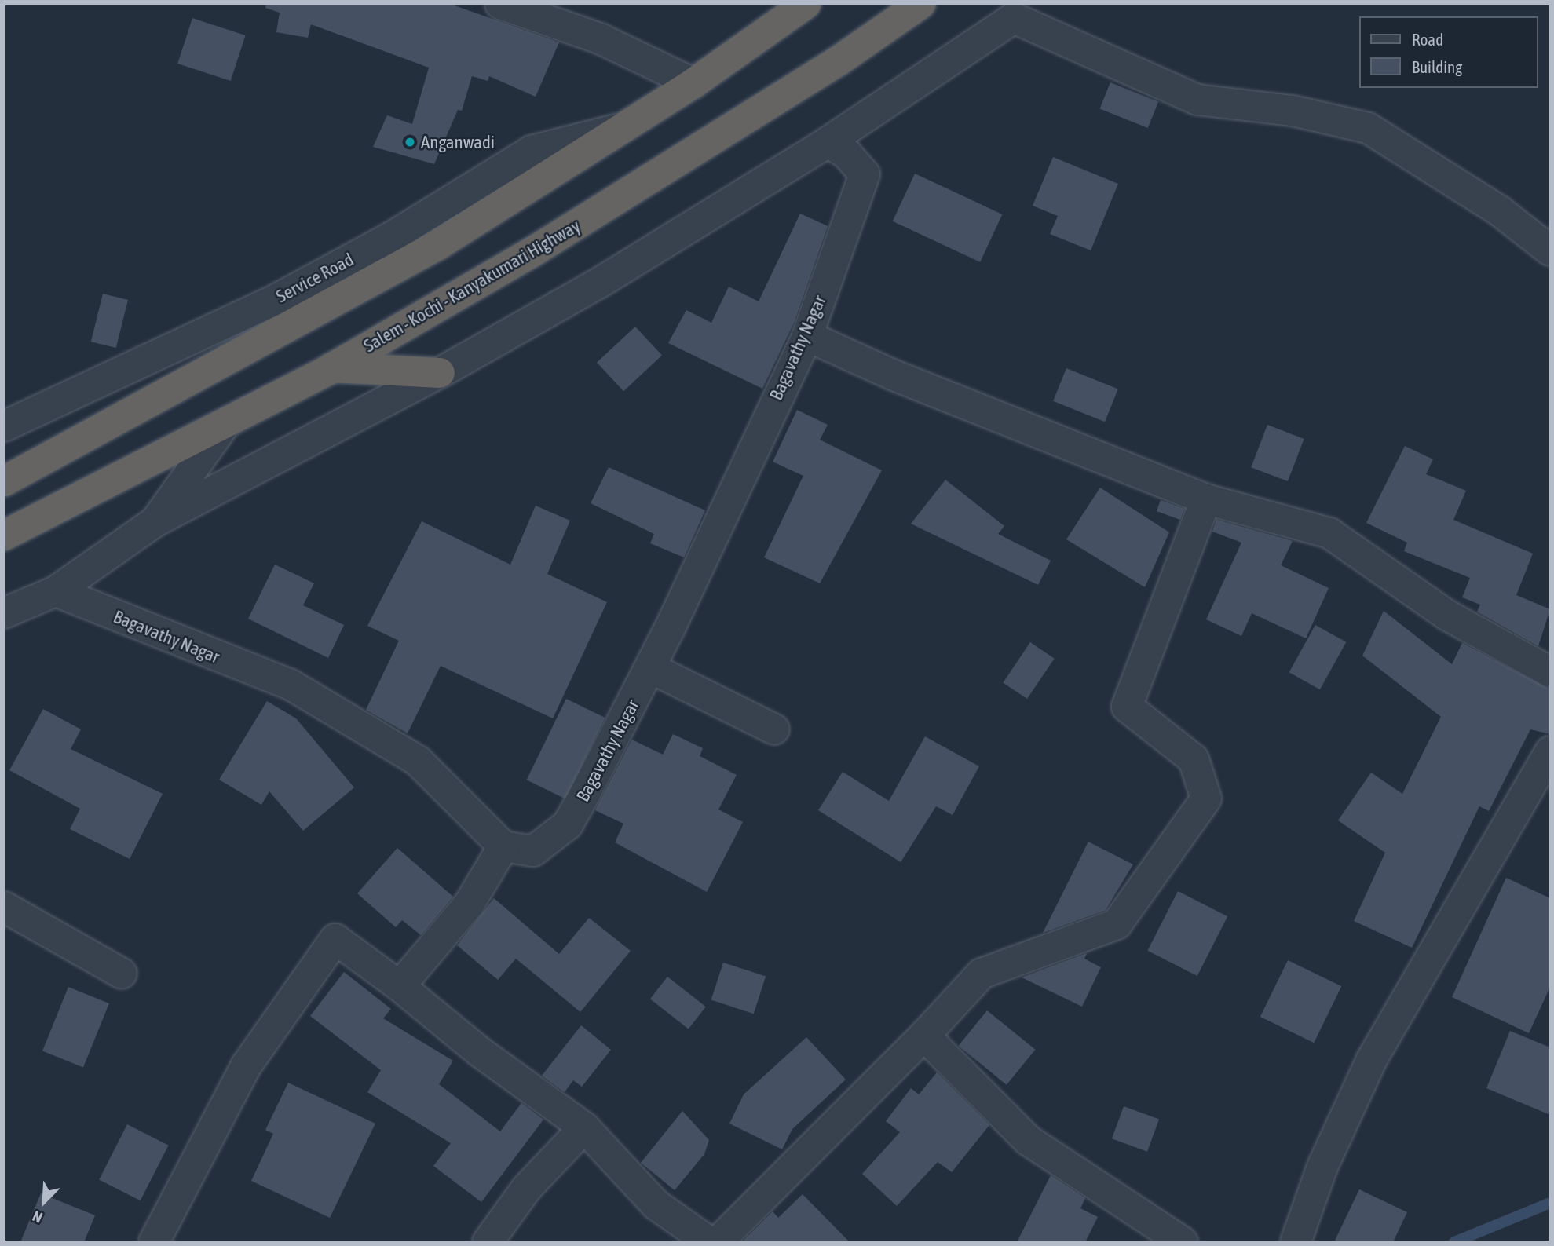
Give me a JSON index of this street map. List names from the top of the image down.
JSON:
{
  "streets": {
    "highway": ["Salem - Kochi - Kanyakumari Highway"],
    "street": ["Service Road", "Bagavathy Nagar"]
  },
  "places": ["Anganwadi"],
  "legend": ["Road", "Building"],
  "north": "bottom left"
}
